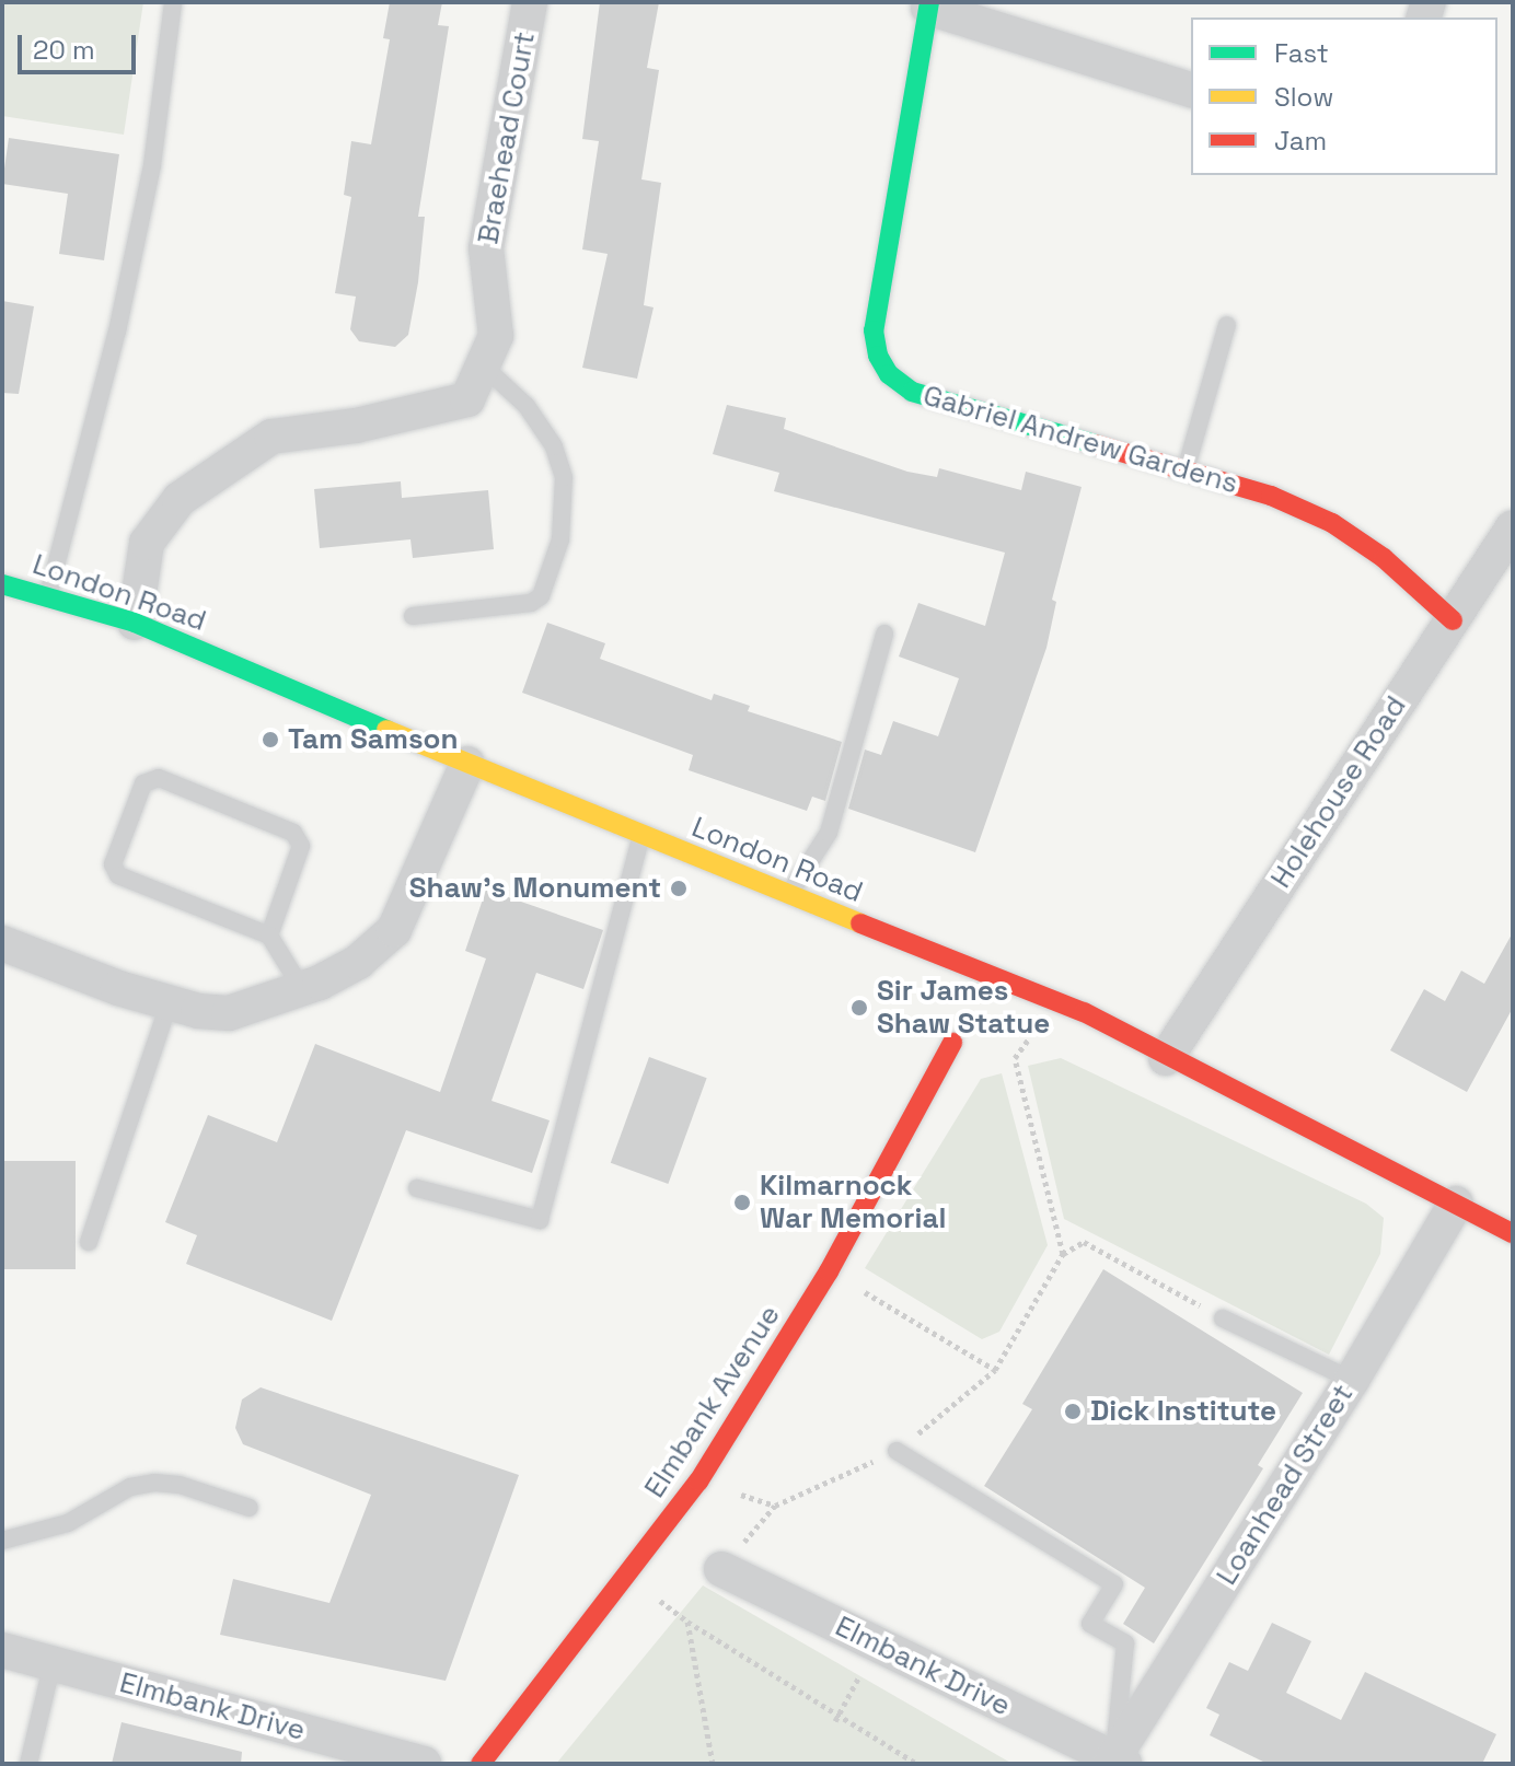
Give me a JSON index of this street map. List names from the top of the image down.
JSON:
{
  "streets": {
    "street": [
      "Braehead Court",
      "Gabriel Andrew Gardens",
      "London Road",
      "Holehouse Road",
      "Elmbank Avenue",
      "Loanhead Street",
      "Elmbank Drive"
    ]
  },
  "crossings": [
    ["Braehead Court", "London Road"],
    ["Gabriel Andrew Gardens", "Holehouse Road"],
    ["London Road", "Holehouse Road"],
    ["London Road", "Loanhead Street"],
    ["Loanhead Street", "Elmbank Drive"]
  ],
  "places": [
    "Tam Samson",
    "Shaw's Monument",
    "Sir James Shaw Statue",
    "Kilmarnock War Memorial",
    "Dick Institute"
  ],
  "legend": ["Fast", "Slow", "Jam"],
  "scale_bar": "20 m"
}
